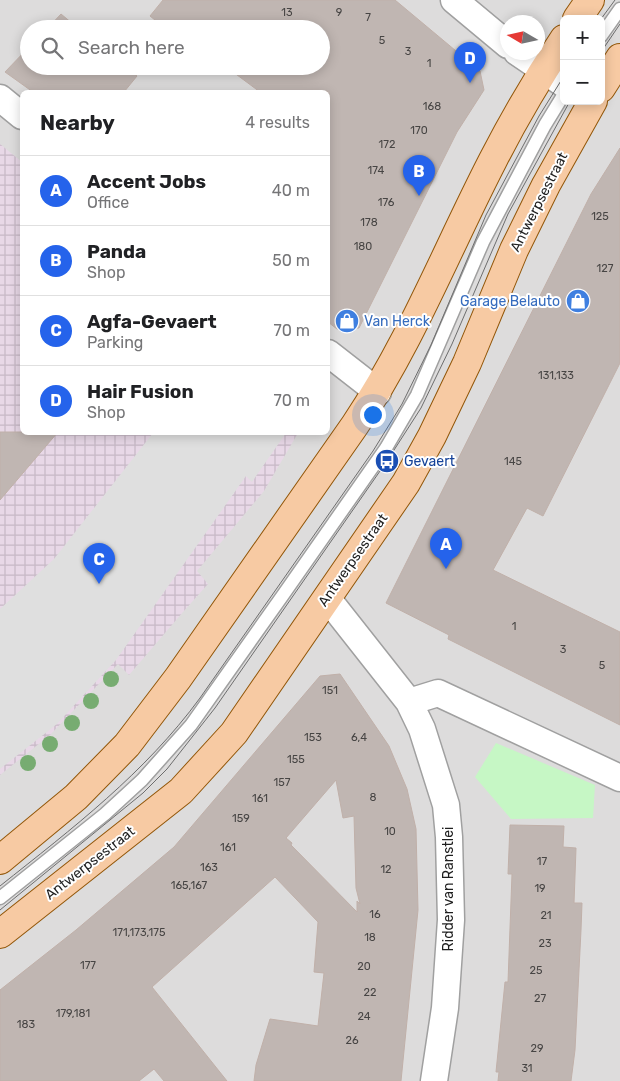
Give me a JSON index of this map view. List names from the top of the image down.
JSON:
{
  "streets": {
    "main road": ["Antwerpsestraat"],
    "street": ["Ridder van Ranstlei"]
  },
  "crossings": [
    ["Antwerpsestraat", "Ridder van Ranstlei"]
  ],
  "places": {
    "shop": ["Garage Belauto", "Van Herck"],
    "bus stop": ["Gevaert"]
  },
  "house_numbers": [
    "13",
    "9",
    "7",
    "5",
    "3",
    "1",
    "168",
    "170",
    "172",
    "174",
    "176",
    "125",
    "178",
    "180",
    "127",
    "131,133",
    "145",
    "1",
    "3",
    "5",
    "151",
    "153",
    "6,4",
    "155",
    "157",
    "8",
    "161",
    "159",
    "10",
    "161",
    "17",
    "163",
    "12",
    "165,167",
    "19",
    "16",
    "21",
    "171,173,175",
    "18",
    "23",
    "177",
    "20",
    "25",
    "22",
    "27",
    "179,181",
    "24",
    "183",
    "26",
    "29",
    "31"
  ],
  "north": "left",
  "page": {
    "map_buttons": ["+", "−"],
    "search": "Search here",
    "pins": [
      "D",
      "B",
      "A",
      "C"
    ],
    "heading": ["Nearby", "4 results"],
    "list": [
      {
        "mark": "A",
        "name": "Accent Jobs",
        "note": "Office",
        "value": "40 m"
      },
      {
        "mark": "B",
        "name": "Panda",
        "note": "Shop",
        "value": "50 m"
      },
      {
        "mark": "C",
        "name": "Agfa-Gevaert",
        "note": "Parking",
        "value": "70 m"
      },
      {
        "mark": "D",
        "name": "Hair Fusion",
        "note": "Shop",
        "value": "70 m"
      }
    ]
  }
}
